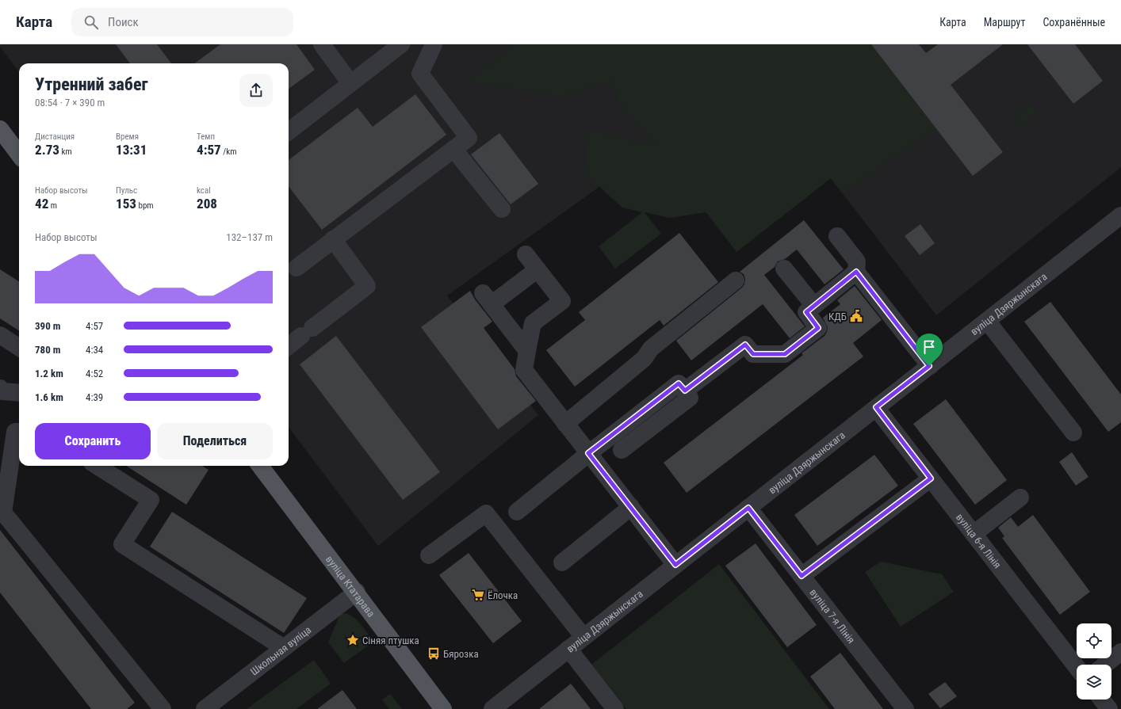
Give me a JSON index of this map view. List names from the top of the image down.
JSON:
{
  "streets": {
    "main road": ["вуліца Ктатарава"],
    "street": [
      "вуліца Дзяржынскага",
      "вуліца 6-я Лінія",
      "вуліца 7-я Лінія",
      "Школьная вуліца"
    ]
  },
  "crossings": [
    ["вуліца Дзяржынскага", "вуліца 6-я Лінія"],
    ["вуліца Дзяржынскага", "вуліца 7-я Лінія"],
    ["вуліца Ктатарава", "Школьная вуліца"]
  ],
  "places": {
    "public building": ["КДБ"],
    "supermarket": ["Ёлочка"],
    "place": ["Сіняя птушка"],
    "bus stop": ["Бярозка"]
  },
  "page": {
    "header": "Карта",
    "search": "Поиск",
    "nav": ["Карта", "Маршрут", "Сохранённые"],
    "heading": ["Утренний забег", "08:54 · 7 × 390 m"],
    "stats": [
      ["Дистанция", "2.73 km"],
      ["Время", "13:31"],
      ["Темп", "4:57 /km"],
      ["Набор высоты", "42 m"],
      ["Пульс", "153 bpm"],
      ["kcal", "208"]
    ],
    "chart": ["Набор высоты", "132–137 m"],
    "list": [
      {
        "name": "390 m",
        "note": "4:57"
      },
      {
        "name": "780 m",
        "note": "4:34"
      },
      {
        "name": "1.2 km",
        "note": "4:52"
      },
      {
        "name": "1.6 km",
        "note": "4:39"
      }
    ],
    "buttons": ["Сохранить", "Поделиться"]
  }
}
